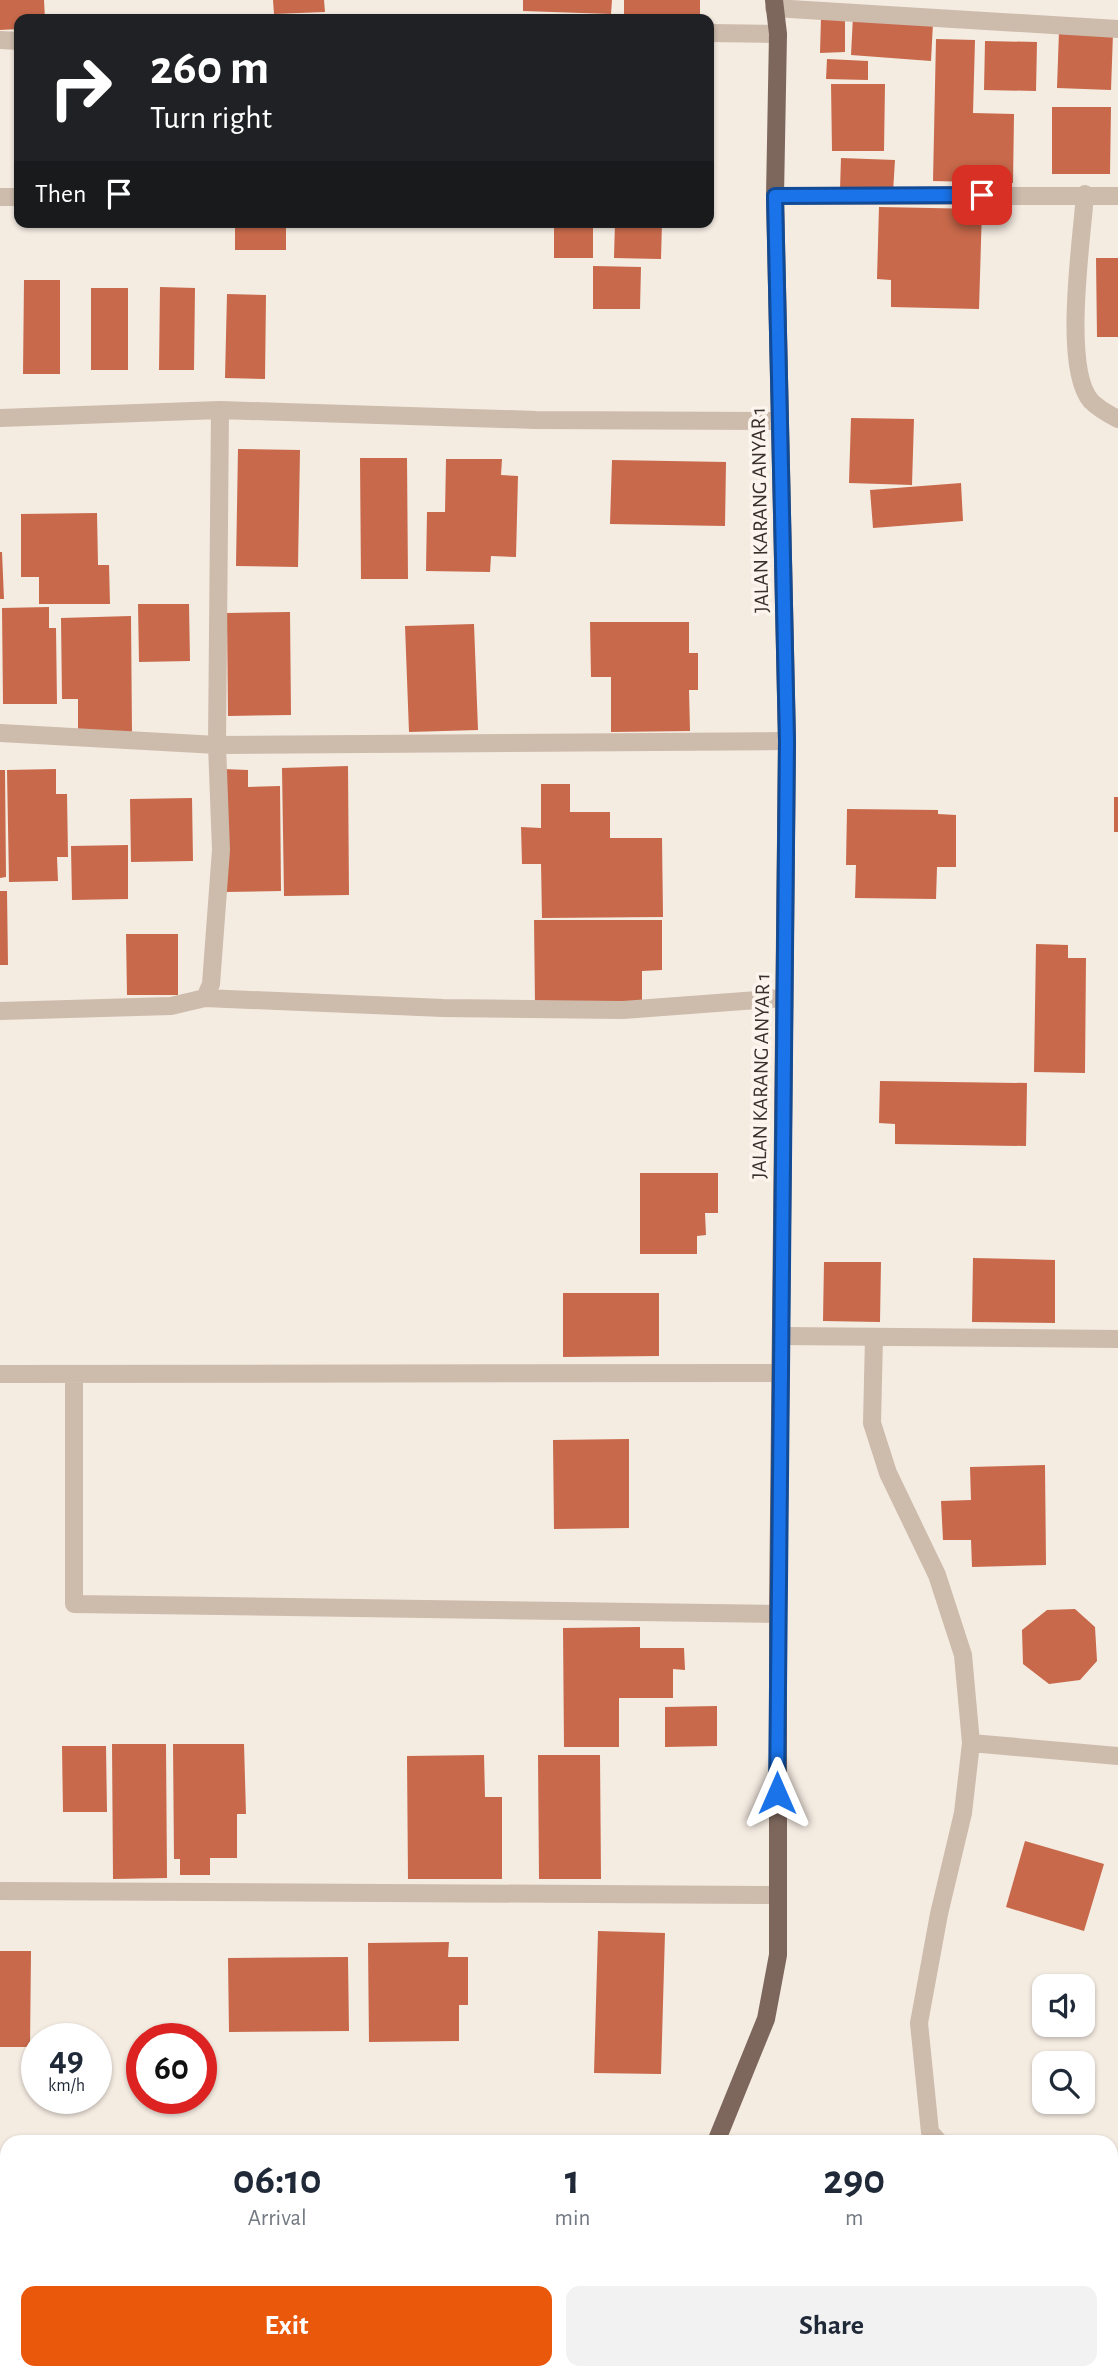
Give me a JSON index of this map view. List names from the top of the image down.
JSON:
{
  "streets": {
    "main road": ["JALAN KARANG ANYAR 1"]
  },
  "page": {
    "turn": ["260 m", "Turn right"],
    "then": "Then",
    "speed": "49 km/h",
    "limit": "60",
    "eta": [
      "06:10",
      "Arrival",
      "1",
      "min",
      "290",
      "m"
    ],
    "buttons": ["Exit", "Share"]
  }
}
